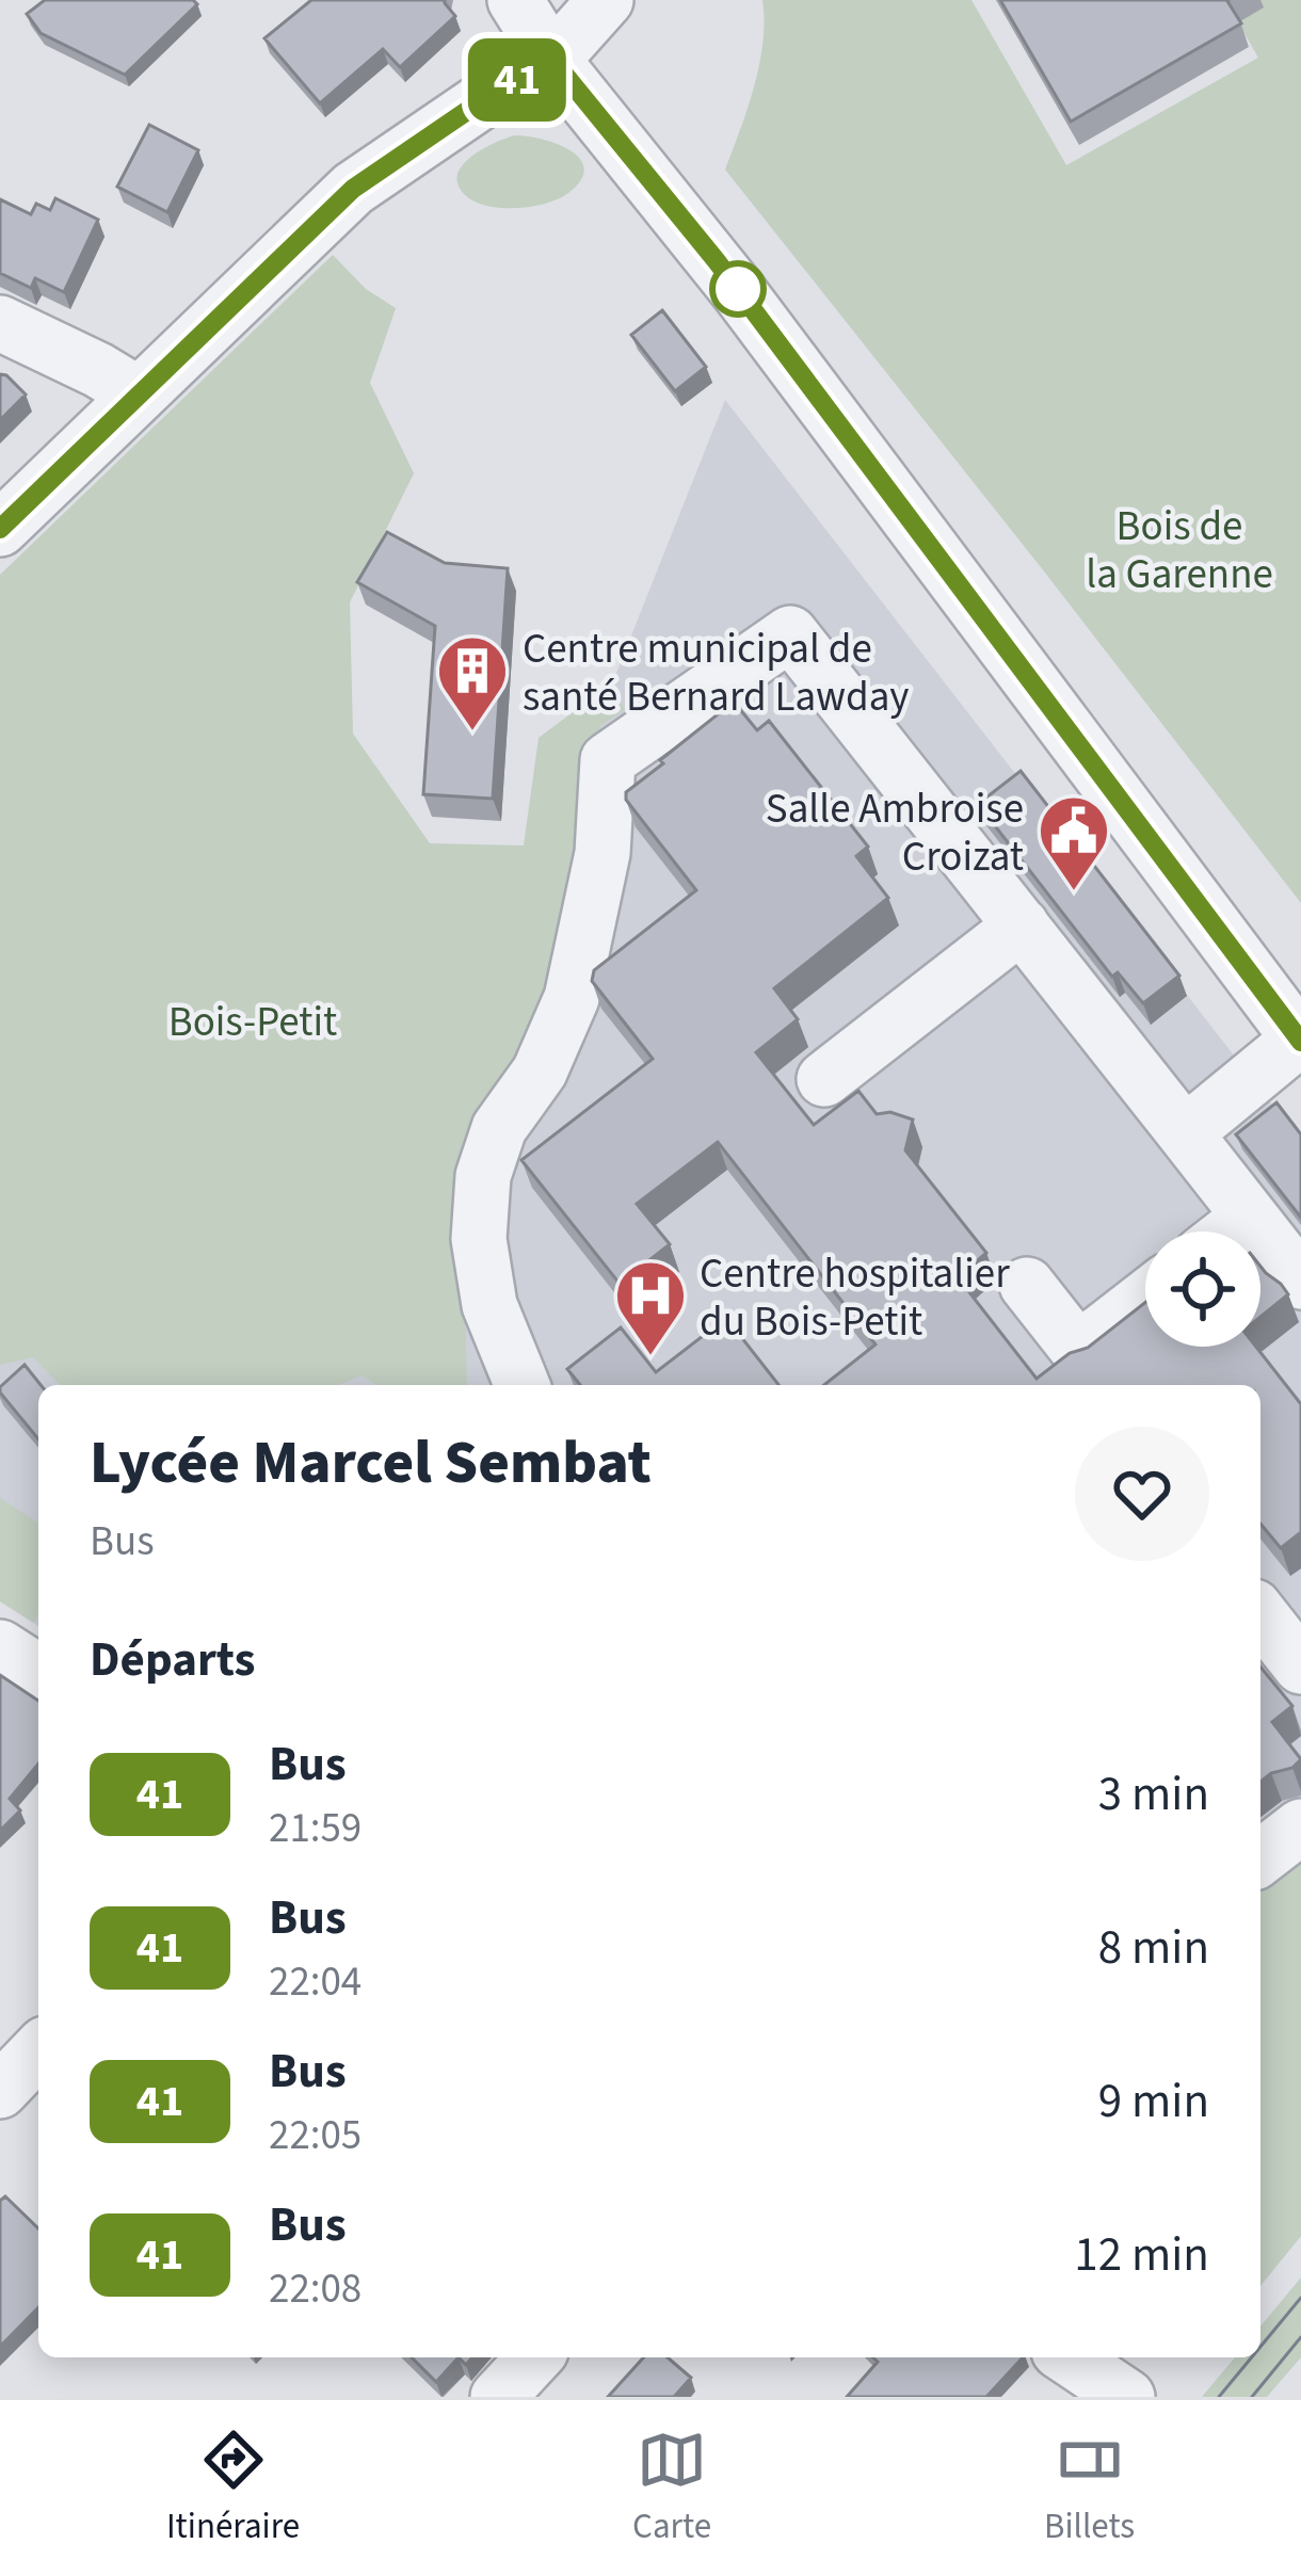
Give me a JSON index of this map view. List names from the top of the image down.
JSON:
{
  "parks": ["Bois de la Garenne", "Bois-Petit"],
  "places": {
    "building": ["Centre municipal de santé Bernard Lawday"],
    "public building": ["Salle Ambroise Croizat"],
    "hospital": ["Centre hospitalier du Bois-Petit"]
  },
  "lines": ["bus line 41"],
  "page": {
    "on_map": "41",
    "heading": [
      ["Lycée Marcel Sembat", "Bus"],
      "Départs"
    ],
    "list": [
      {
        "mark": "41",
        "name": "Bus",
        "note": "21:59",
        "value": "3 min"
      },
      {
        "mark": "41",
        "name": "Bus",
        "note": "22:04",
        "value": "8 min"
      },
      {
        "mark": "41",
        "name": "Bus",
        "note": "22:05",
        "value": "9 min"
      },
      {
        "mark": "41",
        "name": "Bus",
        "note": "22:08",
        "value": "12 min"
      }
    ],
    "tabs": ["Itinéraire", "Carte", "Billets"]
  }
}
